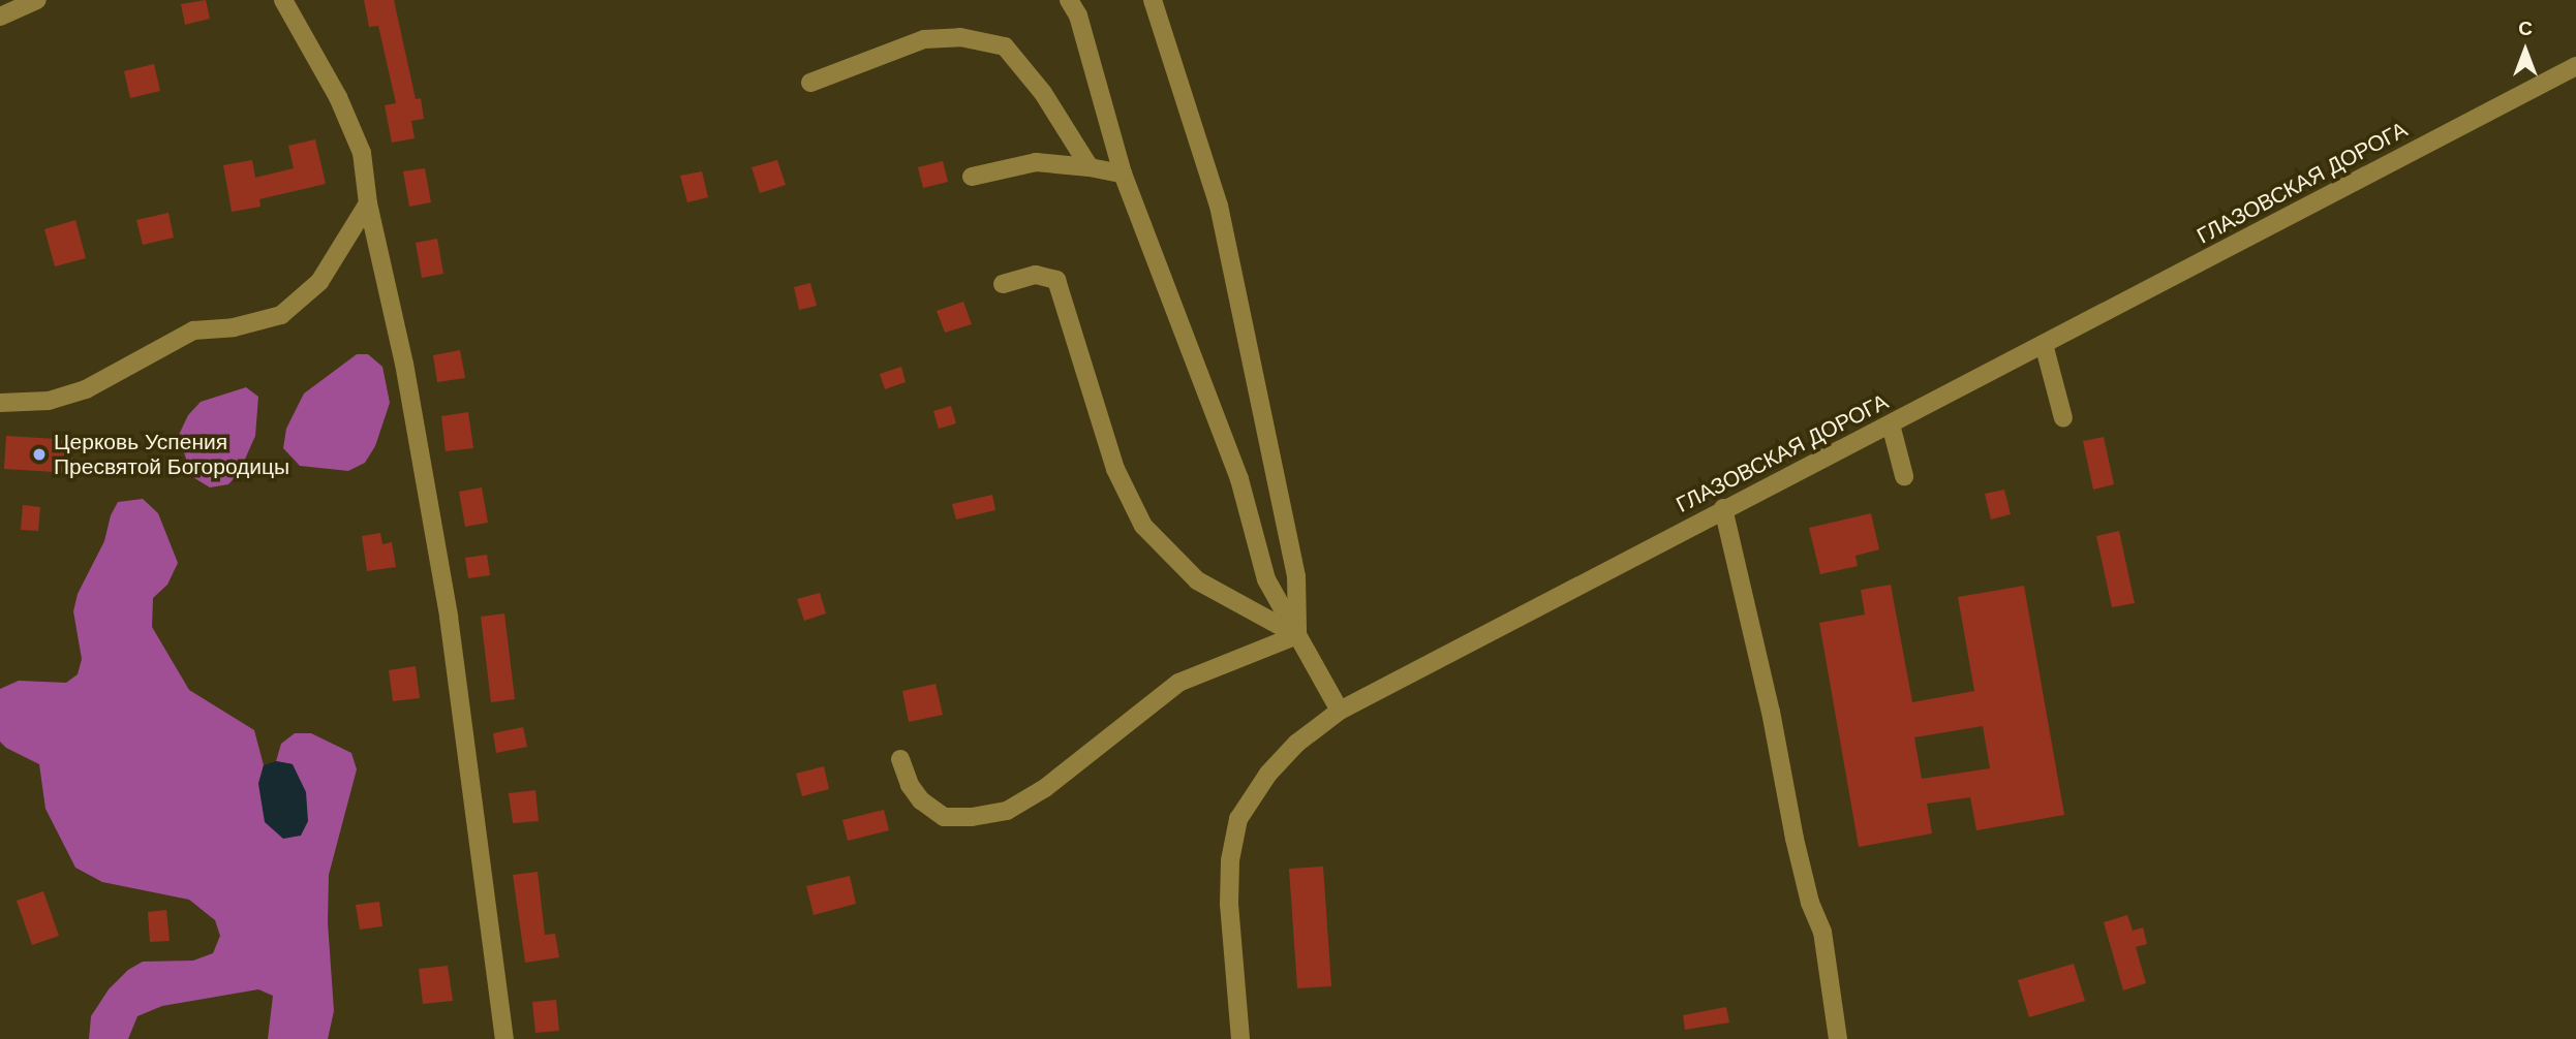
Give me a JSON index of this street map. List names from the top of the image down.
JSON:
{
  "streets": {
    "street": ["ГЛАЗОВСКАЯ ДОРОГА"]
  },
  "places": ["Церковь Успения Пресвятой Богородицы"],
  "north": "top"
}
